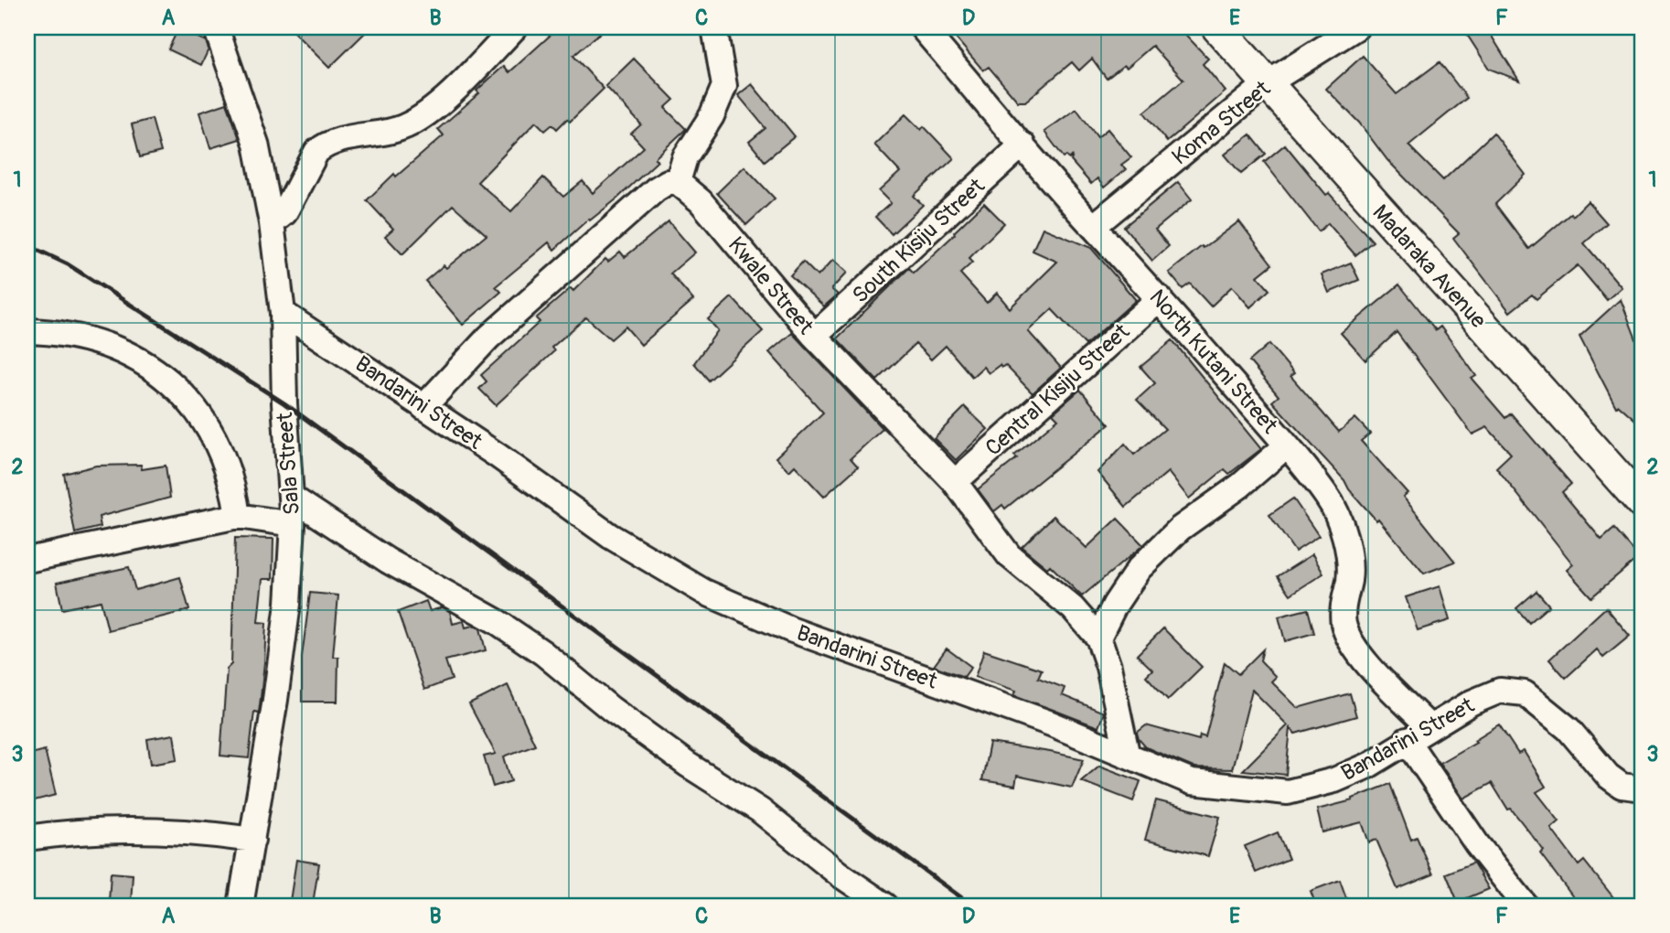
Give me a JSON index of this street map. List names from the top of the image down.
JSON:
{
  "streets": {
    "main road": ["Madaraka Avenue"],
    "street": [
      "Koma Street",
      "South Kisiju Street",
      "Kwale Street",
      "North Kutani Street",
      "Central Kisiju Street",
      "Bandarini Street",
      "Sala Street"
    ]
  },
  "crossings": [
    ["Koma Street", "Madaraka Avenue"],
    ["Koma Street", "North Kutani Street"],
    ["South Kisiju Street", "Kwale Street"],
    ["South Kisiju Street", "North Kutani Street"],
    ["Kwale Street", "Central Kisiju Street"],
    ["North Kutani Street", "Central Kisiju Street"],
    ["North Kutani Street", "Bandarini Street"],
    ["Bandarini Street", "Sala Street"]
  ],
  "grid": {
    "columns": [
      "A",
      "B",
      "C",
      "D",
      "E",
      "F"
    ],
    "rows": ["1", "2", "3"]
  }
}
